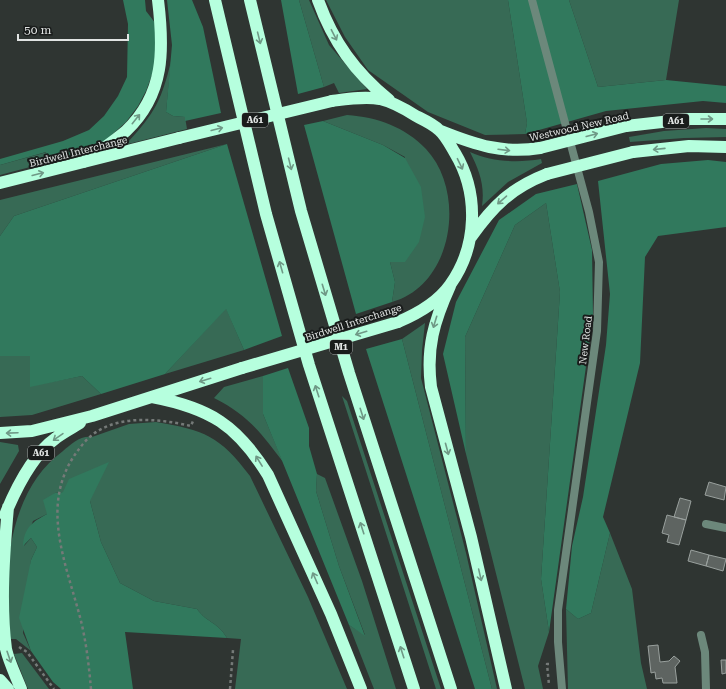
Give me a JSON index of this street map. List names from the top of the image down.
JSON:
{
  "streets": {
    "highway": [
      "A61",
      "Westwood New Road",
      "Birdwell Interchange",
      "M1"
    ],
    "street": ["New Road"]
  },
  "crossings": [
    ["A61", "Birdwell Interchange"],
    ["Westwood New Road", "Birdwell Interchange"]
  ],
  "scale_bar": "50 m"
}
